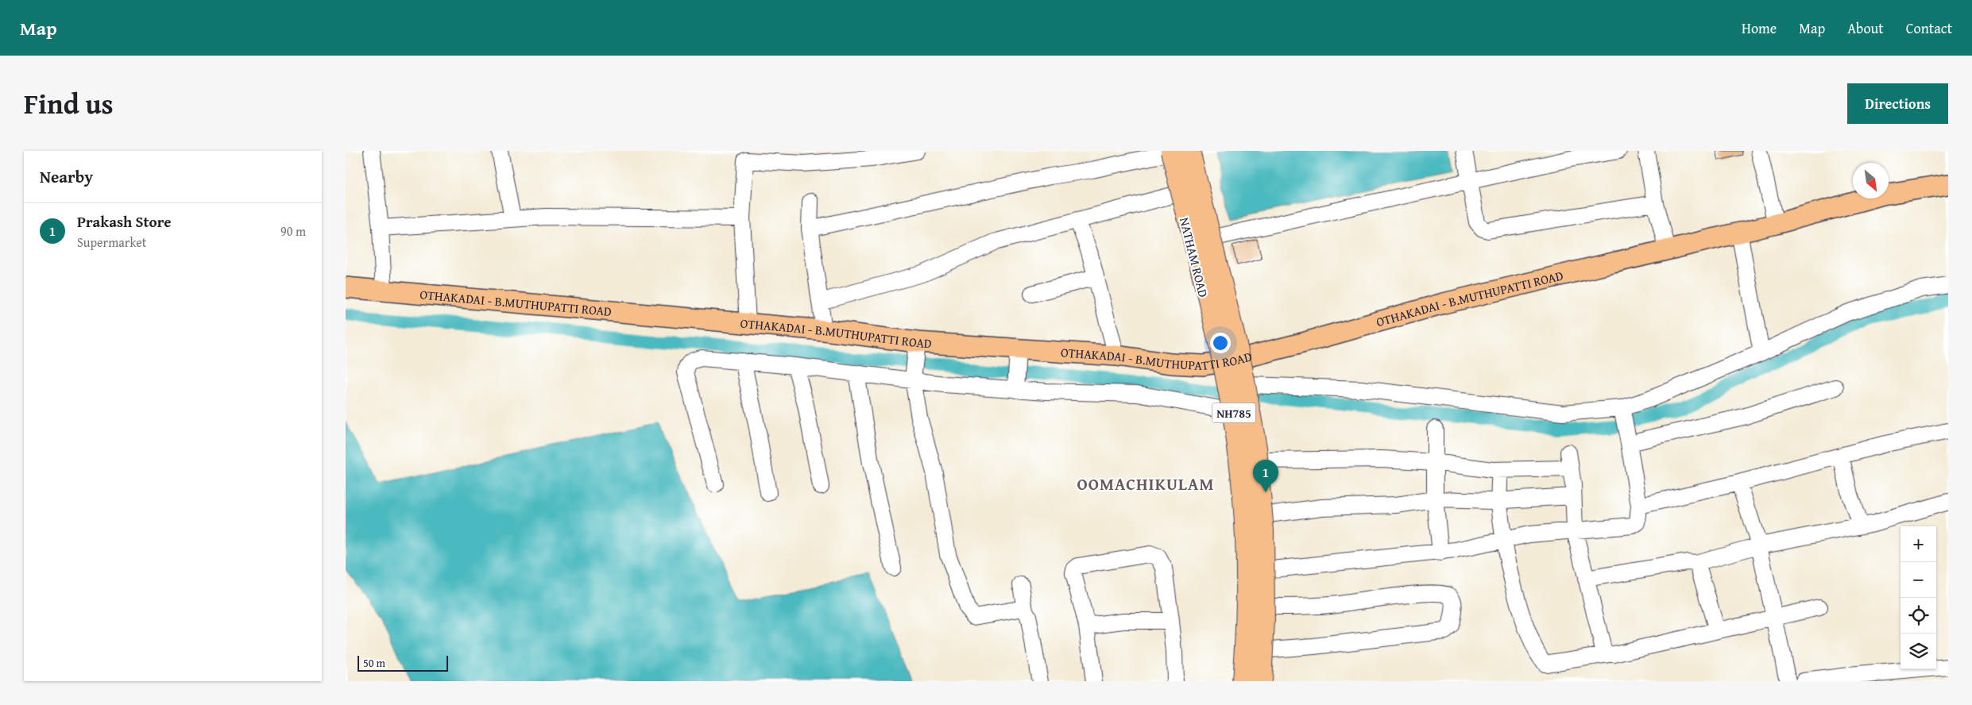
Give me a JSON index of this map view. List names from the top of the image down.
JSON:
{
  "streets": {
    "highway": ["NH785"],
    "main road": ["NATHAM ROAD", "OTHAKADAI - B.MUTHUPATTI ROAD"]
  },
  "crossings": [
    ["NATHAM ROAD", "OTHAKADAI - B.MUTHUPATTI ROAD"],
    ["NATHAM ROAD", "NH785"]
  ],
  "districts": ["OOMACHIKULAM"],
  "scale_bar": "50 m",
  "north": "bottom right",
  "page": {
    "header": "Map",
    "nav": [
      "Home",
      "Map",
      "About",
      "Contact"
    ],
    "title": "Find us",
    "buttons": "Directions",
    "heading": "Nearby",
    "list": [
      {
        "mark": "1",
        "name": "Prakash Store",
        "note": "Supermarket",
        "value": "90 m"
      }
    ],
    "pins": "1",
    "map_buttons": ["+", "−"],
    "scale": "50 m"
  }
}
